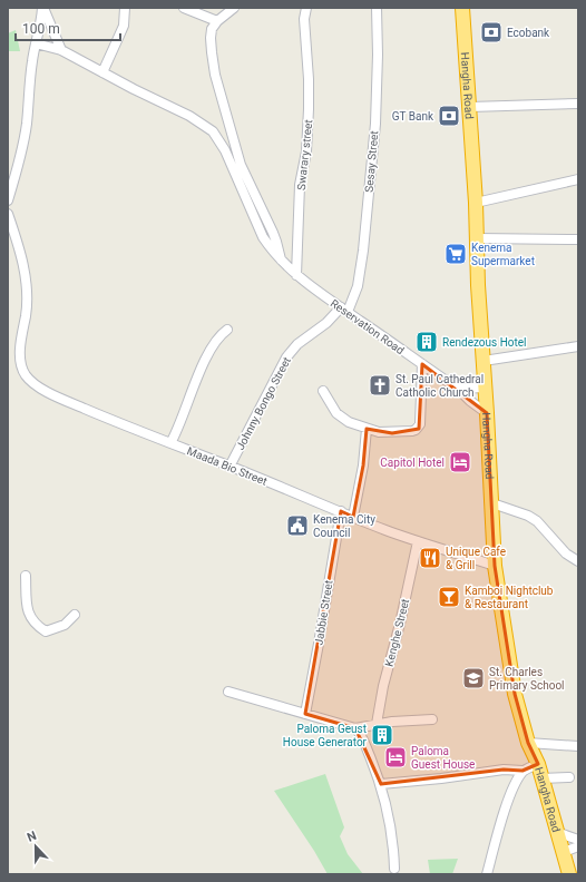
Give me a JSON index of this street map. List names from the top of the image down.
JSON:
{
  "streets": {
    "highway": ["Hangha Road"],
    "street": [
      "Swarary street",
      "Sesay Street",
      "Reservation Road",
      "Johnny Bongo Street",
      "Maada Bio Street",
      "Jabbie Street",
      "Kenghe Street"
    ]
  },
  "crossings": [
    ["Hangha Road", "Reservation Road"],
    ["Hangha Road", "Maada Bio Street"],
    ["Swarary street", "Reservation Road"],
    ["Sesay Street", "Reservation Road"],
    ["Sesay Street", "Johnny Bongo Street"],
    ["Reservation Road", "Johnny Bongo Street"],
    ["Johnny Bongo Street", "Maada Bio Street"],
    ["Maada Bio Street", "Jabbie Street"],
    ["Maada Bio Street", "Kenghe Street"]
  ],
  "places": {
    "bank": ["Ecobank", "GT Bank"],
    "supermarket": ["Kenema Supermarket"],
    "building": ["Rendezous Hotel", "Paloma Geust House Generator"],
    "church": ["St. Paul Cathedral Catholic Church"],
    "hotel": ["Capitol Hotel", "Paloma Guest House"],
    "public building": ["Kenema City Council"],
    "restaurant": ["Unique Cafe & Grill"],
    "bar": ["Kamboi Nightclub & Restaurant"],
    "school or university": ["St. Charles Primary School"]
  },
  "scale_bar": "100 m",
  "north": "top"
}
